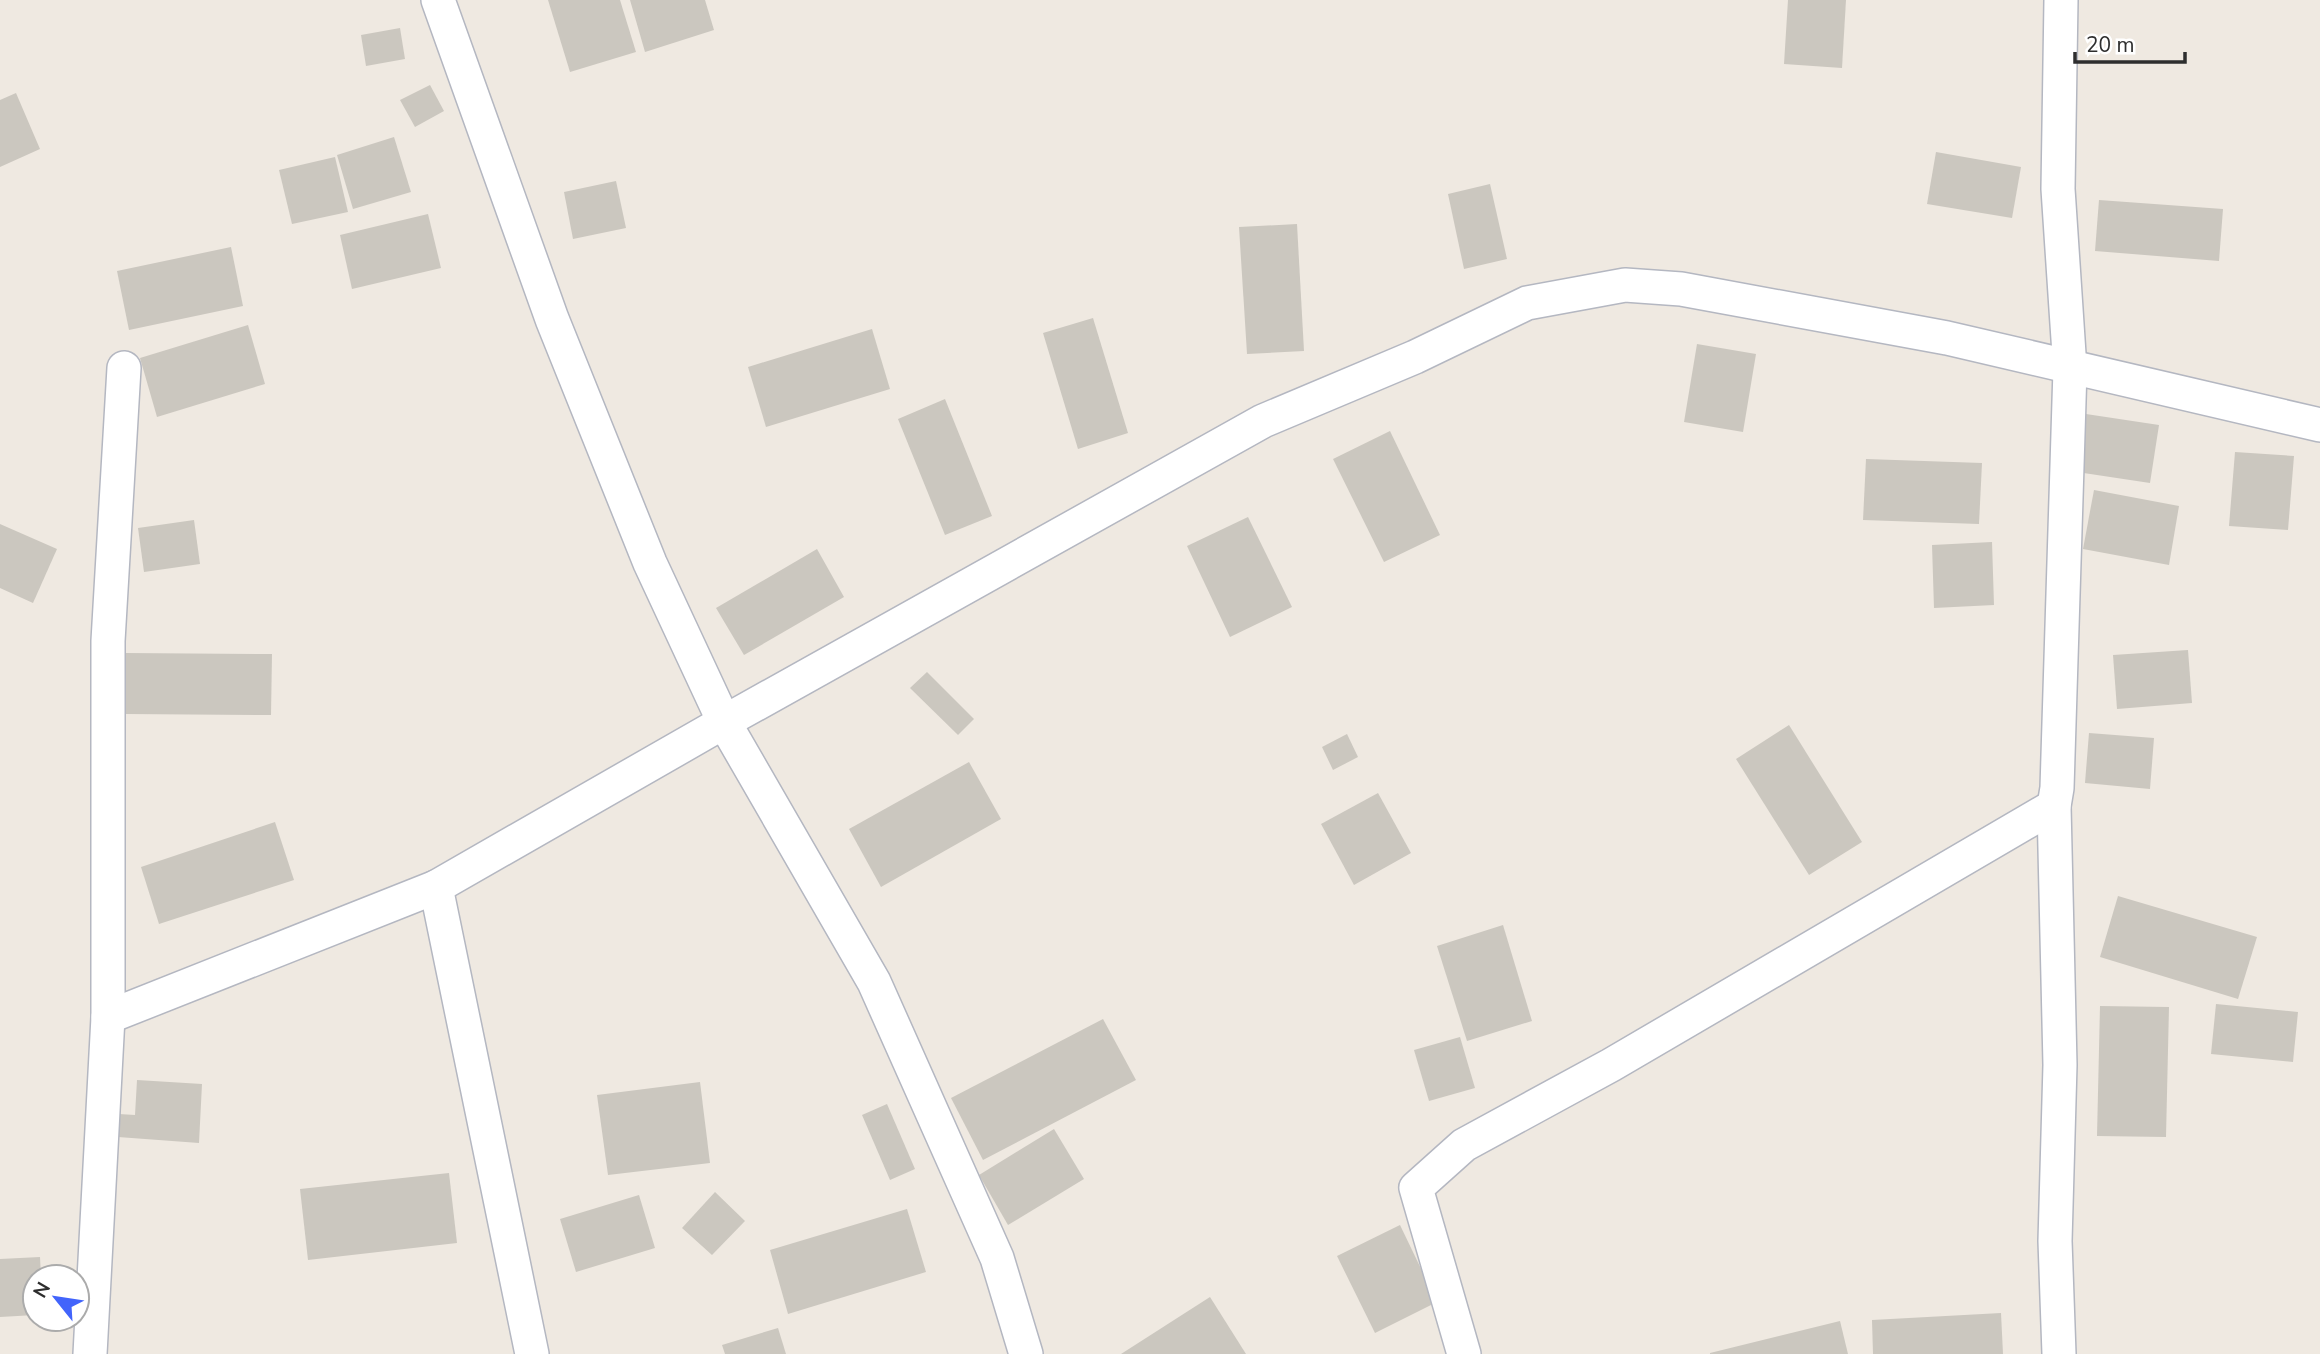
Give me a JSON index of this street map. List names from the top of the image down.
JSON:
{
  "scale_bar": "20 m",
  "north": "top left"
}
